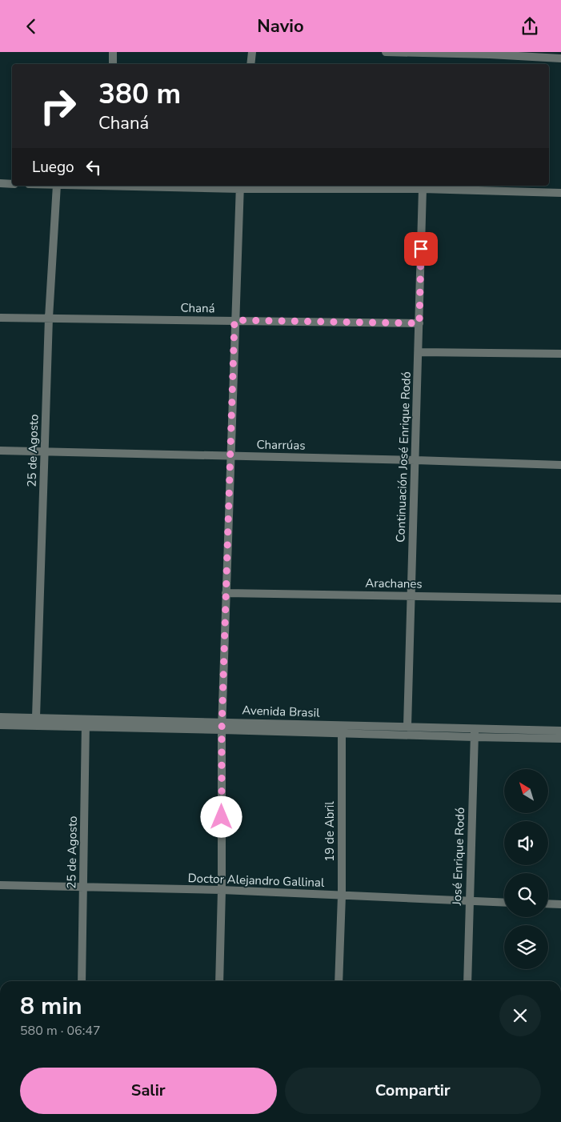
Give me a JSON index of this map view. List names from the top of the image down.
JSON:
{
  "streets": {
    "street": [
      "Chaná",
      "Charrúas",
      "25 de Agosto",
      "Continuación José Enrique Rodó",
      "Arachanes",
      "Avenida Brasil",
      "19 de Abril",
      "José Enrique Rodó",
      "Doctor Alejandro Gallinal"
    ]
  },
  "crossings": [
    ["Chaná", "25 de Agosto"],
    ["Chaná", "Continuación José Enrique Rodó"],
    ["Charrúas", "25 de Agosto"],
    ["Charrúas", "Continuación José Enrique Rodó"],
    ["25 de Agosto", "Avenida Brasil"],
    ["25 de Agosto", "Doctor Alejandro Gallinal"],
    ["Continuación José Enrique Rodó", "Arachanes"],
    ["Continuación José Enrique Rodó", "Avenida Brasil"],
    ["Avenida Brasil", "19 de Abril"],
    ["Avenida Brasil", "José Enrique Rodó"],
    ["19 de Abril", "Doctor Alejandro Gallinal"],
    ["José Enrique Rodó", "Doctor Alejandro Gallinal"]
  ],
  "north": "top left",
  "page": {
    "header": "Navio",
    "turn": ["380 m", "Chaná"],
    "then": "Luego",
    "heading": ["8 min", "580 m · 06:47"],
    "buttons": ["Salir", "Compartir"]
  }
}
